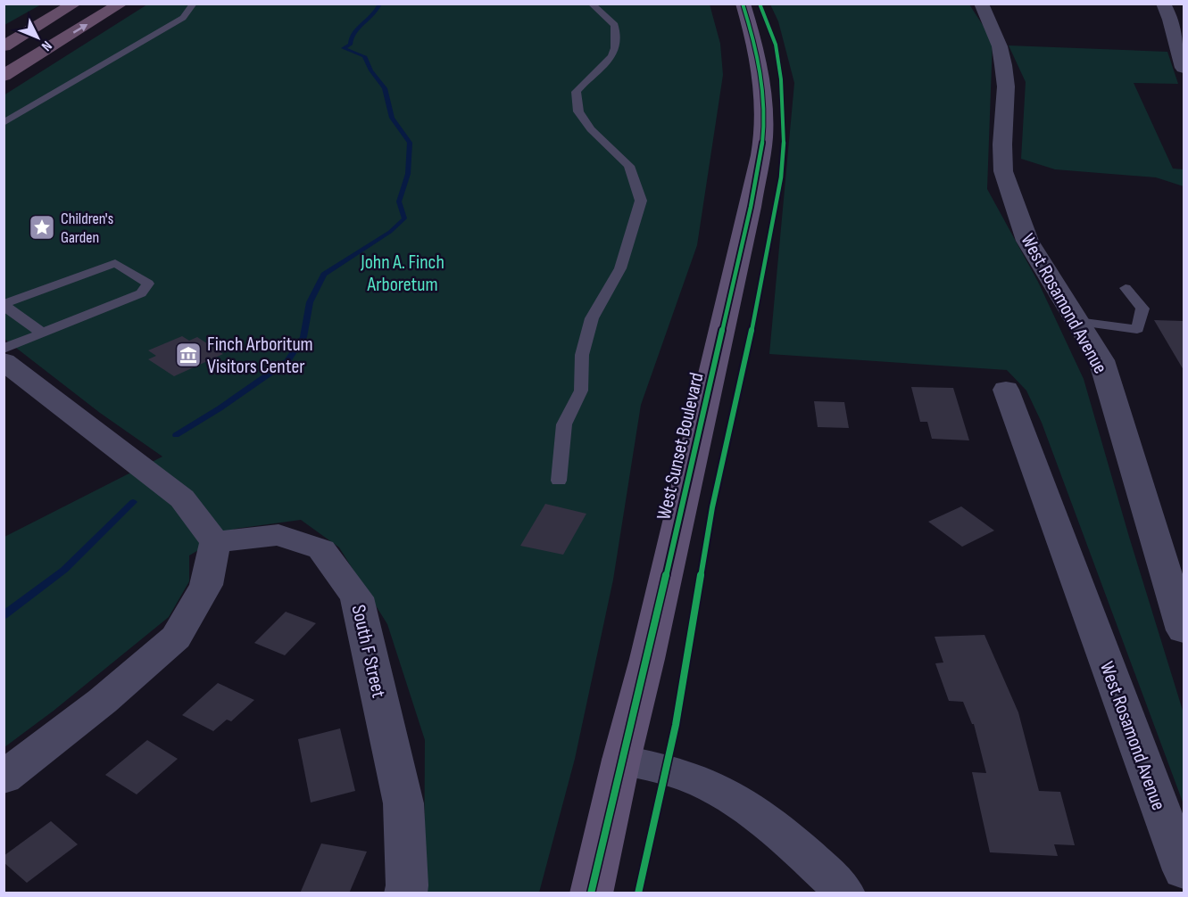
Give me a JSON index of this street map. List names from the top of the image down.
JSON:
{
  "streets": {
    "main road": ["West Sunset Boulevard"],
    "street": ["West Rosamond Avenue", "South F Street"]
  },
  "parks": ["John A. Finch Arboretum"],
  "places": {
    "place": ["Children's Garden"],
    "museum": ["Finch Arboritum Visitors Center"]
  },
  "north": "bottom right"
}
